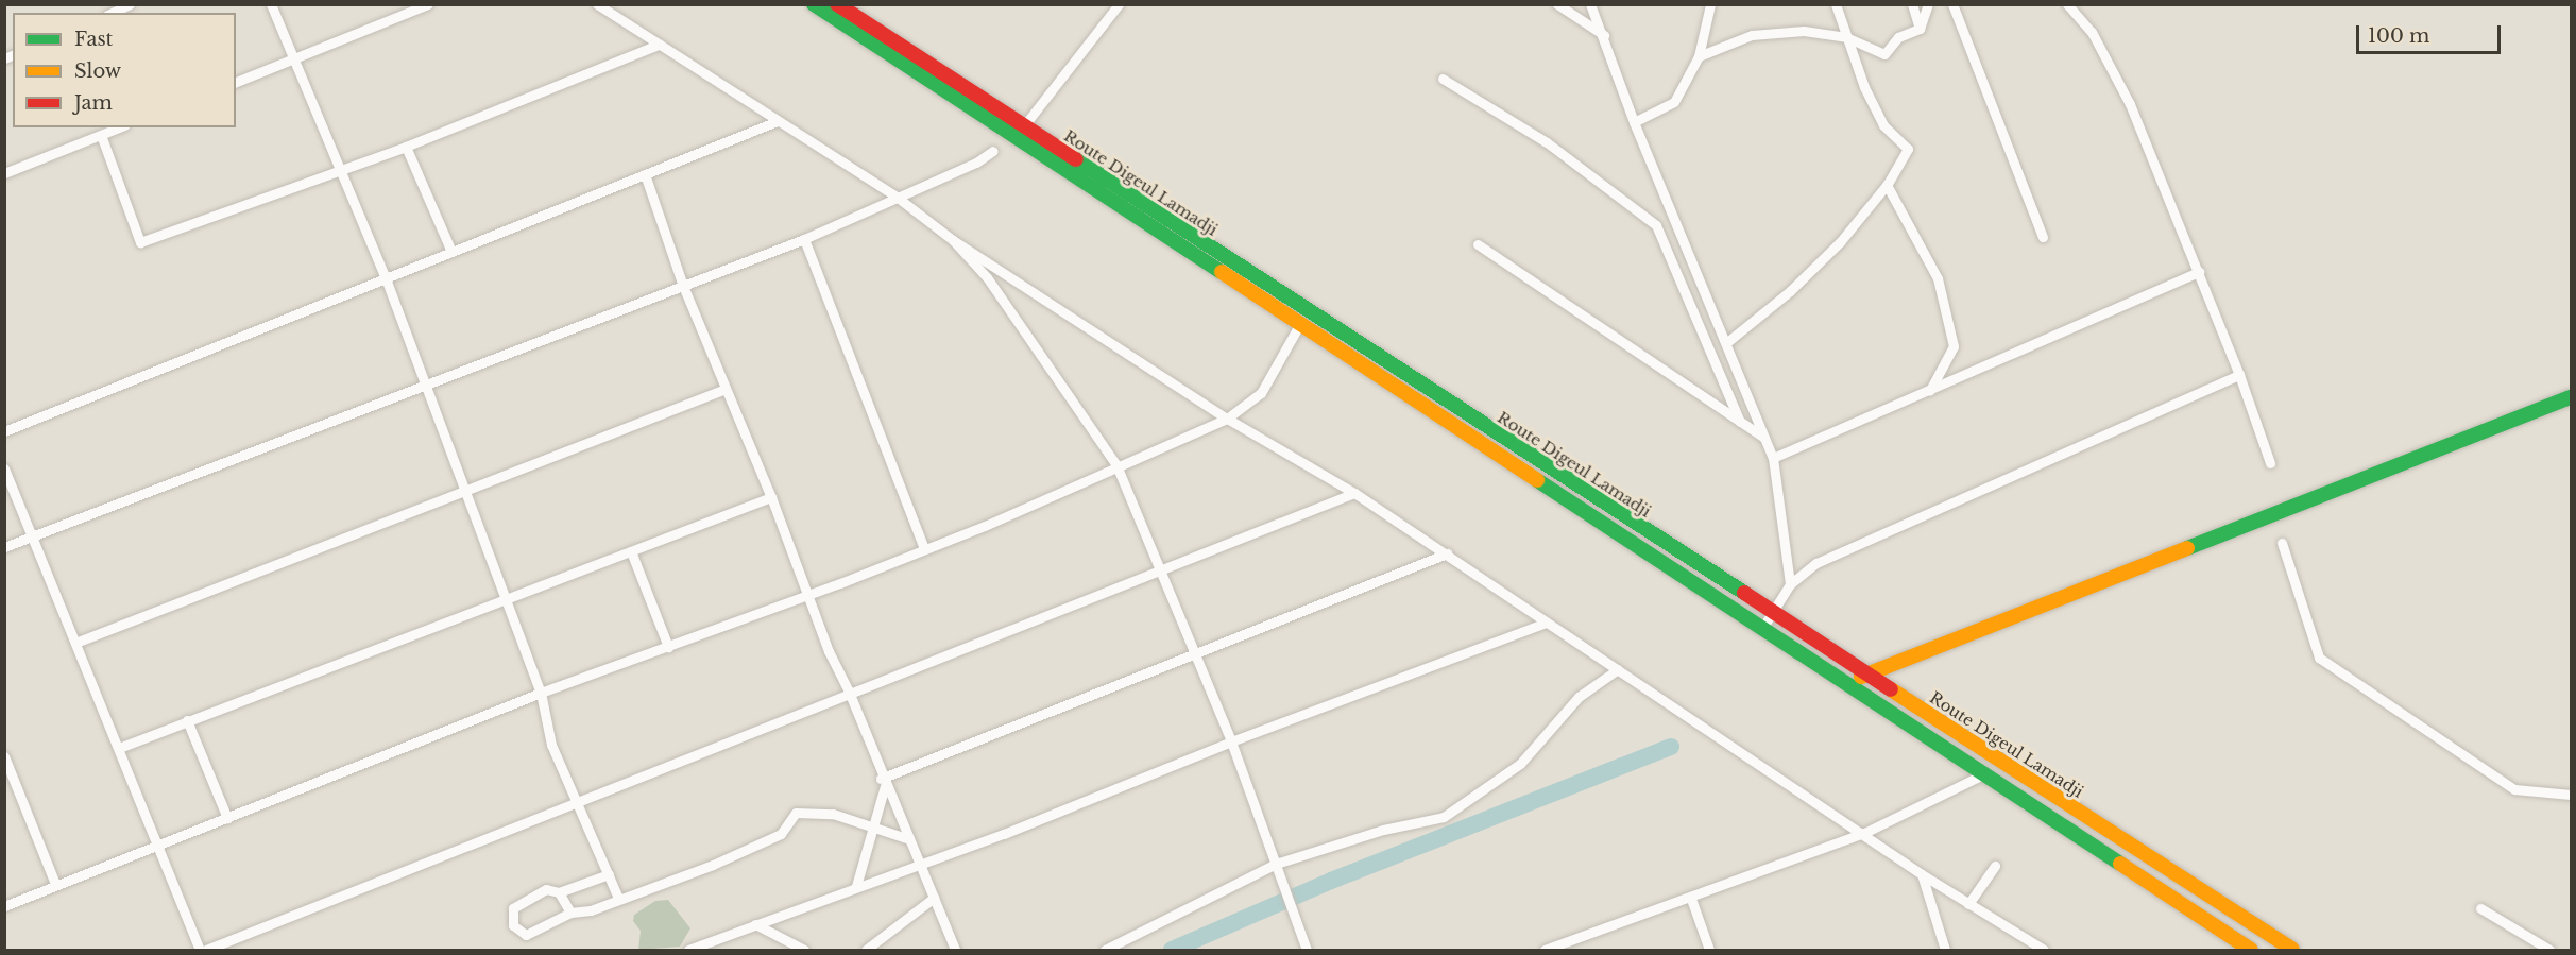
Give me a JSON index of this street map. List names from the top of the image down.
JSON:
{
  "streets": {
    "main road": ["Route Digeul Lamadji"]
  },
  "legend": ["Fast", "Slow", "Jam"],
  "scale_bar": "100 m"
}
